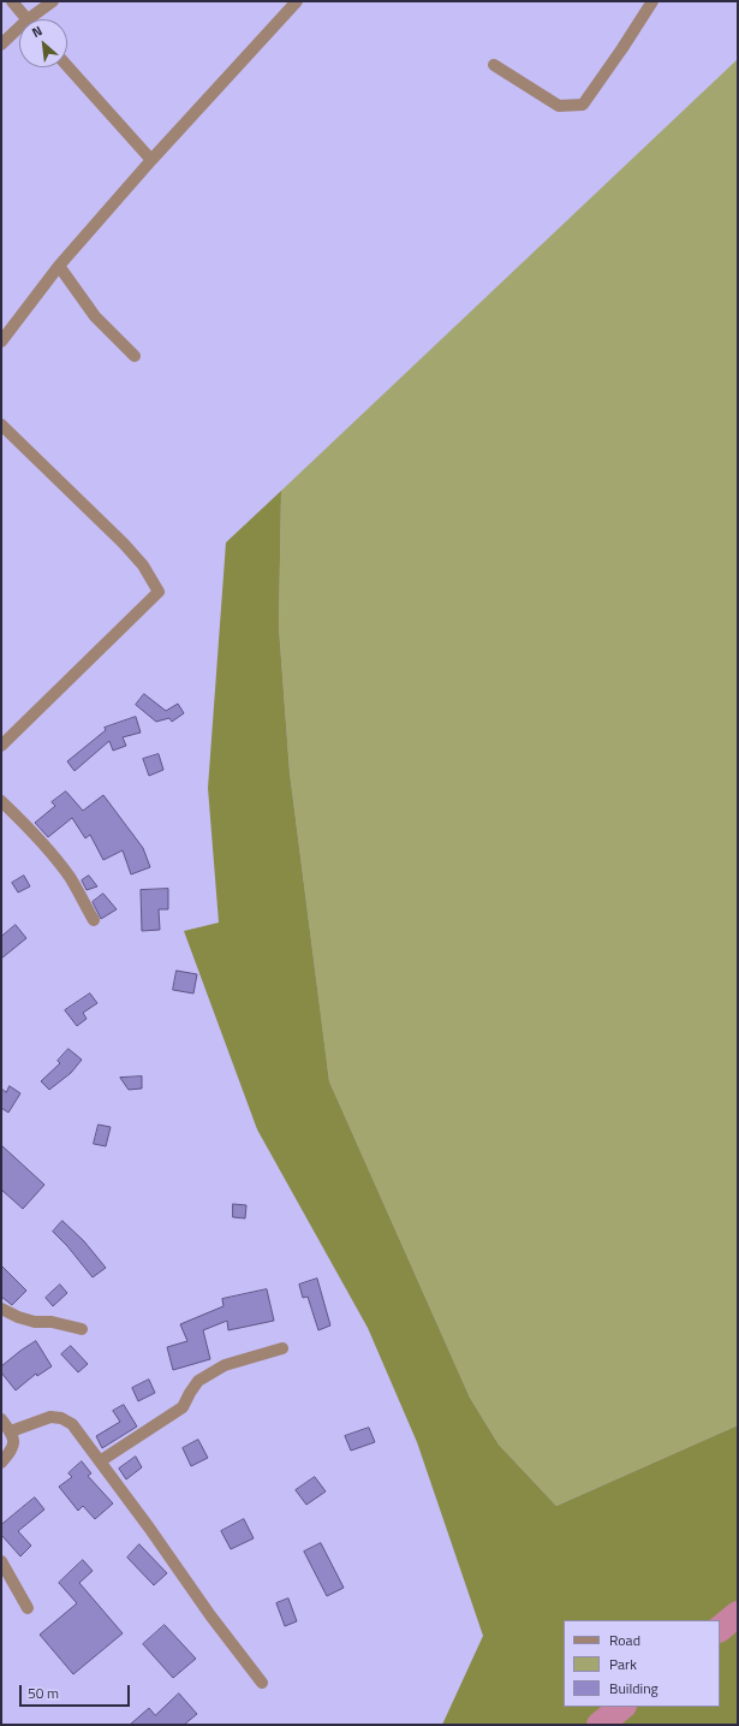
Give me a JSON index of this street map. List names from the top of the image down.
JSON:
{
  "legend": ["Road", "Park", "Building"],
  "scale_bar": "50 m",
  "north": "top left"
}
